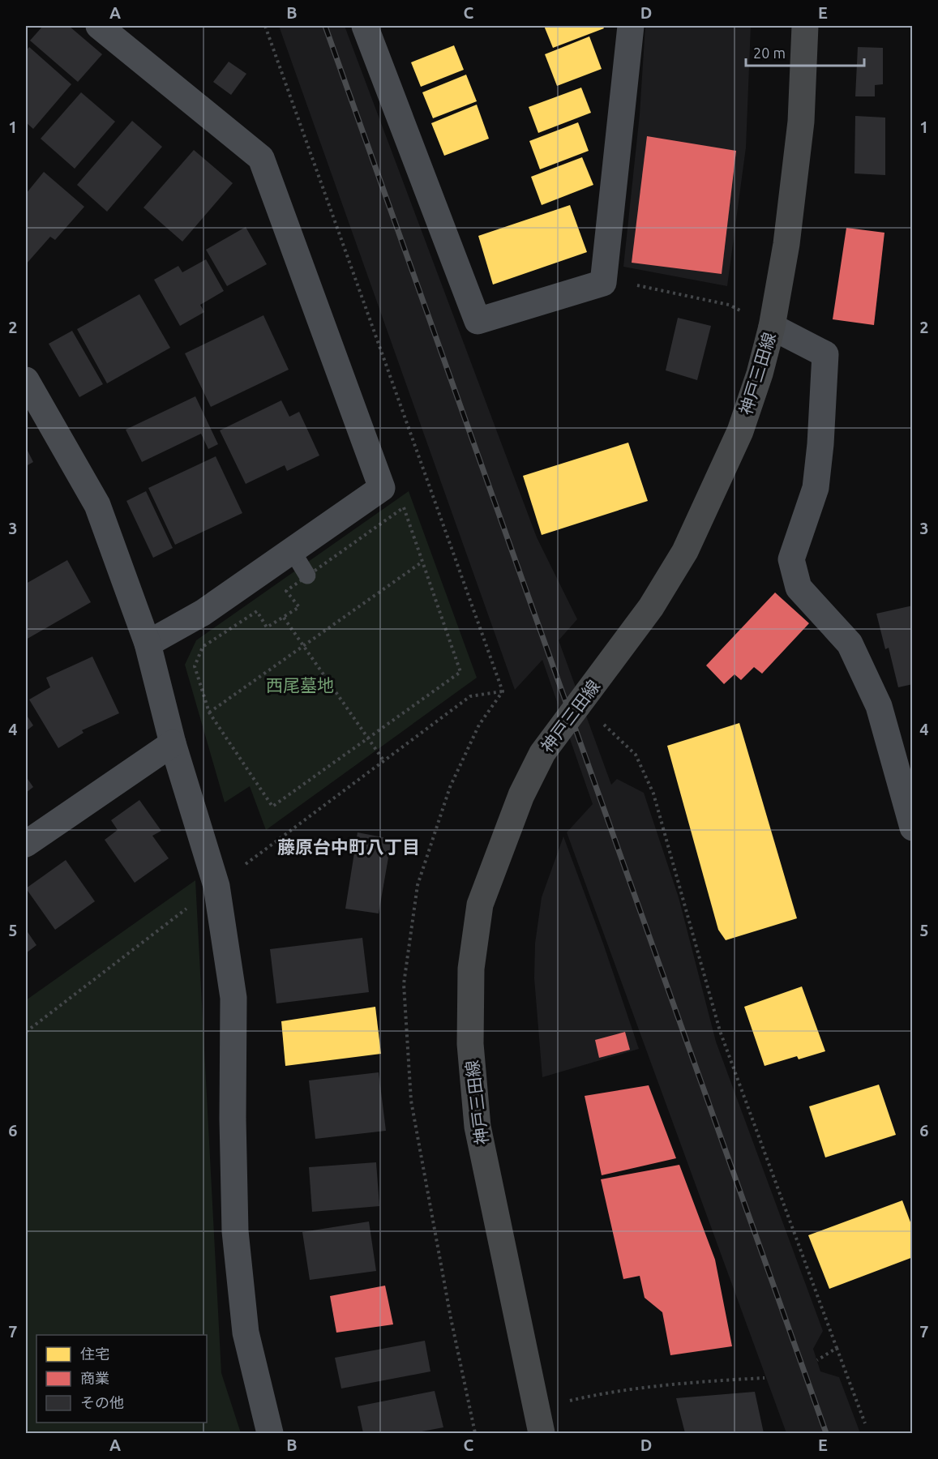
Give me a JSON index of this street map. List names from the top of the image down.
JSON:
{
  "streets": {
    "main road": ["神戸三田線"]
  },
  "districts": ["藤原台中町八丁目"],
  "parks": ["西尾墓地"],
  "legend": ["住宅", "商業", "その他"],
  "scale_bar": "20 m",
  "grid": {
    "columns": [
      "A",
      "B",
      "C",
      "D",
      "E"
    ],
    "rows": [
      "1",
      "2",
      "3",
      "4",
      "5",
      "6",
      "7"
    ]
  }
}
